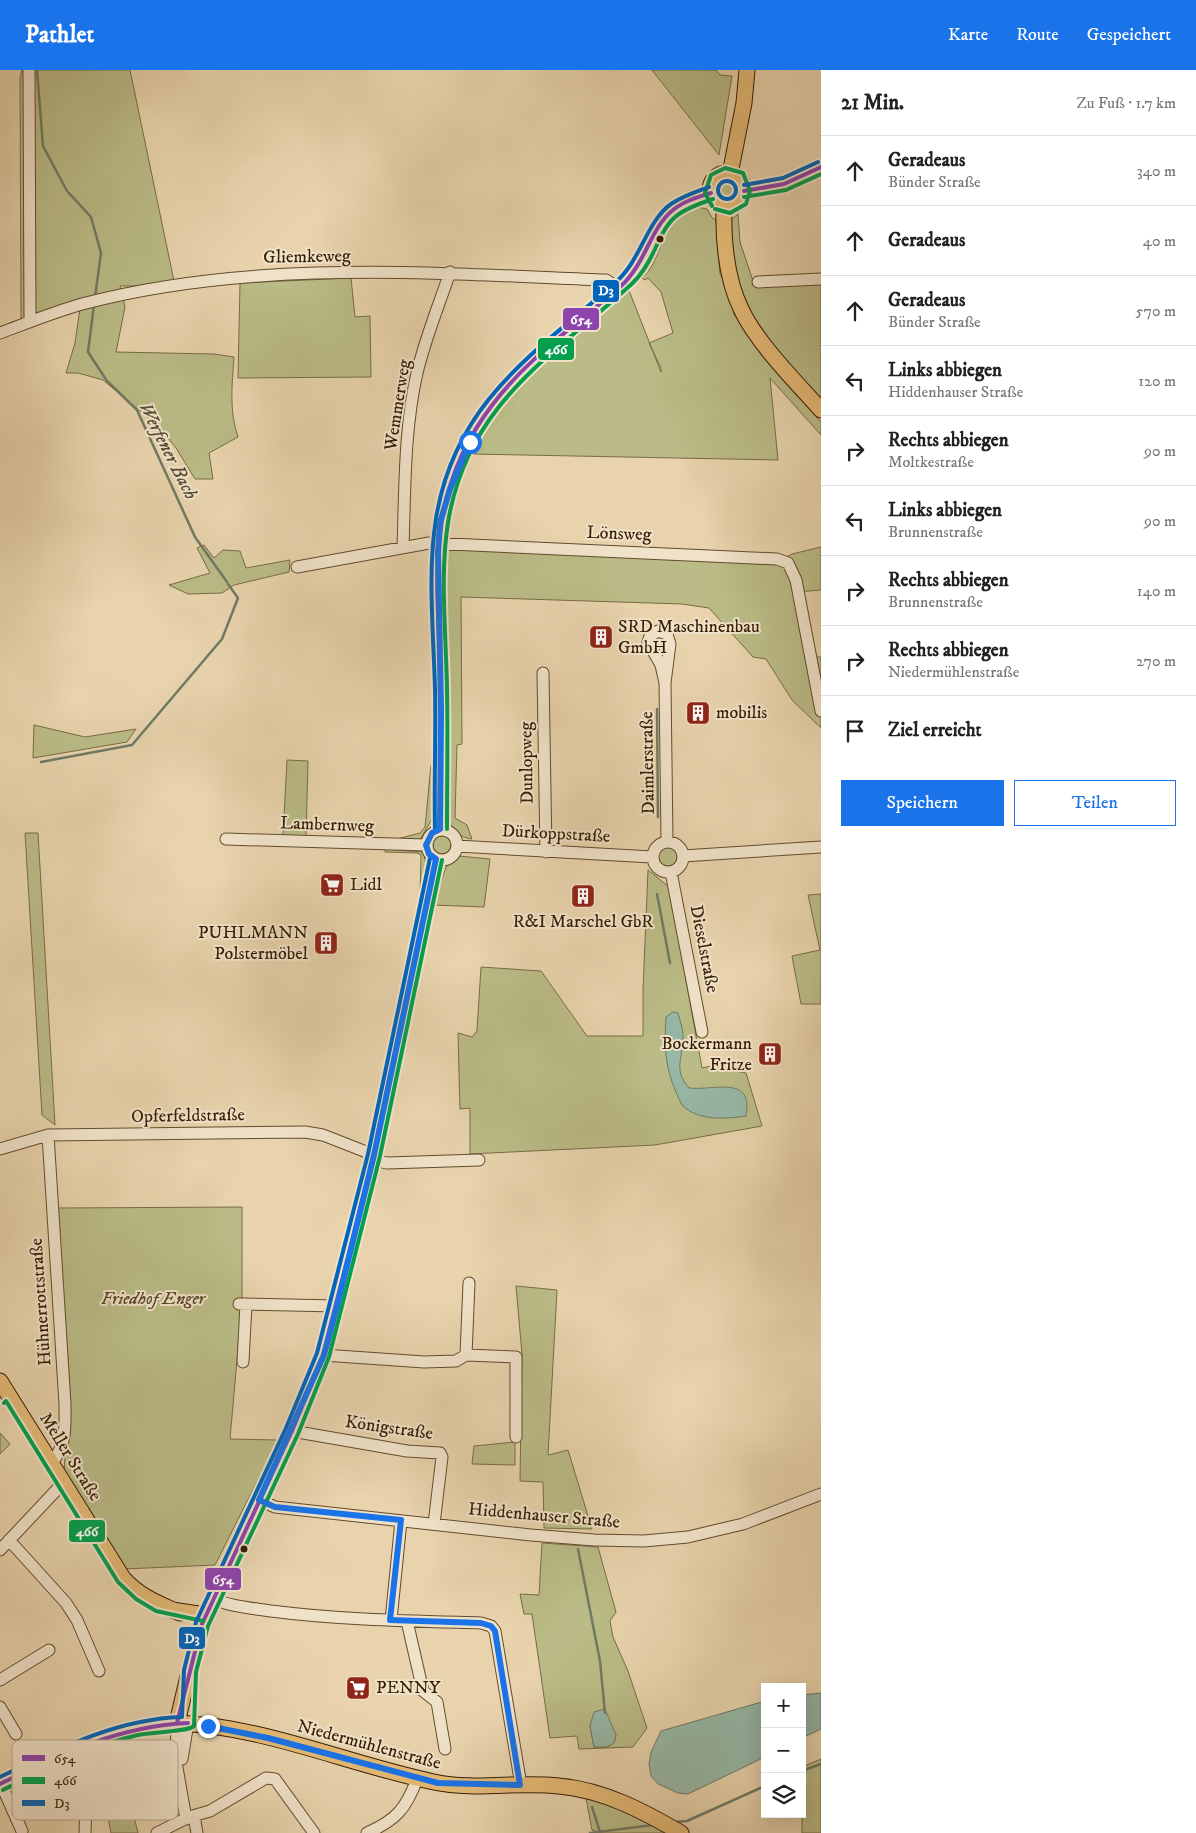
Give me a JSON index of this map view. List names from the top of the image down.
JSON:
{
  "streets": {
    "main road": ["Meller Straße", "Niedermühlenstraße"],
    "street": [
      "Gliemkeweg",
      "Wemmerweg",
      "Lönsweg",
      "Dunlopweg",
      "Daimlerstraße",
      "Lambernweg",
      "Dürkoppstraße",
      "Dieselstraße",
      "Opferfeldstraße",
      "Hühnerrottstraße",
      "Königstraße",
      "Hiddenhauser Straße"
    ]
  },
  "crossings": [
    ["Gliemkeweg", "Wemmerweg"],
    ["Wemmerweg", "Lönsweg"],
    ["Dunlopweg", "Dürkoppstraße"],
    ["Daimlerstraße", "Dürkoppstraße"],
    ["Daimlerstraße", "Dieselstraße"],
    ["Lambernweg", "Dürkoppstraße"],
    ["Dürkoppstraße", "Dieselstraße"],
    ["Opferfeldstraße", "Hühnerrottstraße"],
    ["Hühnerrottstraße", "Meller Straße"],
    ["Königstraße", "Hiddenhauser Straße"]
  ],
  "water": ["Werfener Bach"],
  "parks": ["Friedhof Enger"],
  "places": {
    "building": [
      "SRD Maschinenbau GmbH",
      "mobilis",
      "R&I Marschel GbR",
      "PUHLMANN Polstermöbel",
      "Bockermann Fritze"
    ],
    "supermarket": ["Lidl", "PENNY"]
  },
  "lines": ["transit line D3", "transit line 654", "transit line 466"],
  "legend": ["654", "466", "D3"],
  "page": {
    "header": "Pathlet",
    "nav": ["Karte", "Route", "Gespeichert"],
    "heading": ["21 Min.", "Zu Fuß · 1.7 km"],
    "list": [
      ["Geradeaus", "Bünder Straße", "340 m"],
      ["Geradeaus", "40 m"],
      ["Geradeaus", "Bünder Straße", "570 m"],
      ["Links abbiegen", "Hiddenhauser Straße", "120 m"],
      ["Rechts abbiegen", "Moltkestraße", "90 m"],
      ["Links abbiegen", "Brunnenstraße", "90 m"],
      ["Rechts abbiegen", "Brunnenstraße", "140 m"],
      ["Rechts abbiegen", "Niedermühlenstraße", "270 m"],
      "Ziel erreicht"
    ],
    "buttons": ["Speichern", "Teilen"],
    "map_buttons": ["+", "−"]
  }
}
